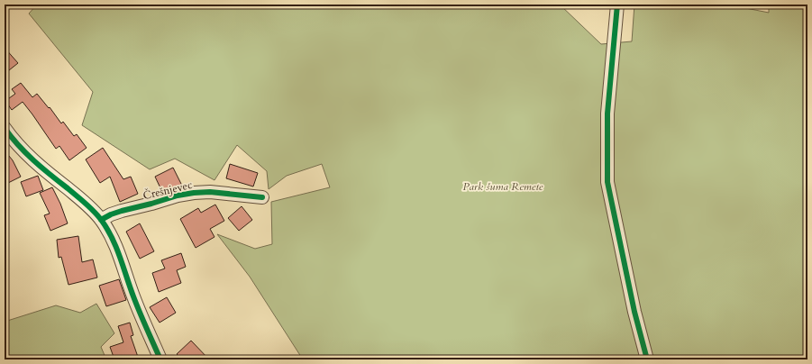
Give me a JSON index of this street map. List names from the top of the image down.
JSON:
{
  "streets": {
    "street": ["Črešnjevec"]
  },
  "parks": ["Park šuma Remete"]
}
